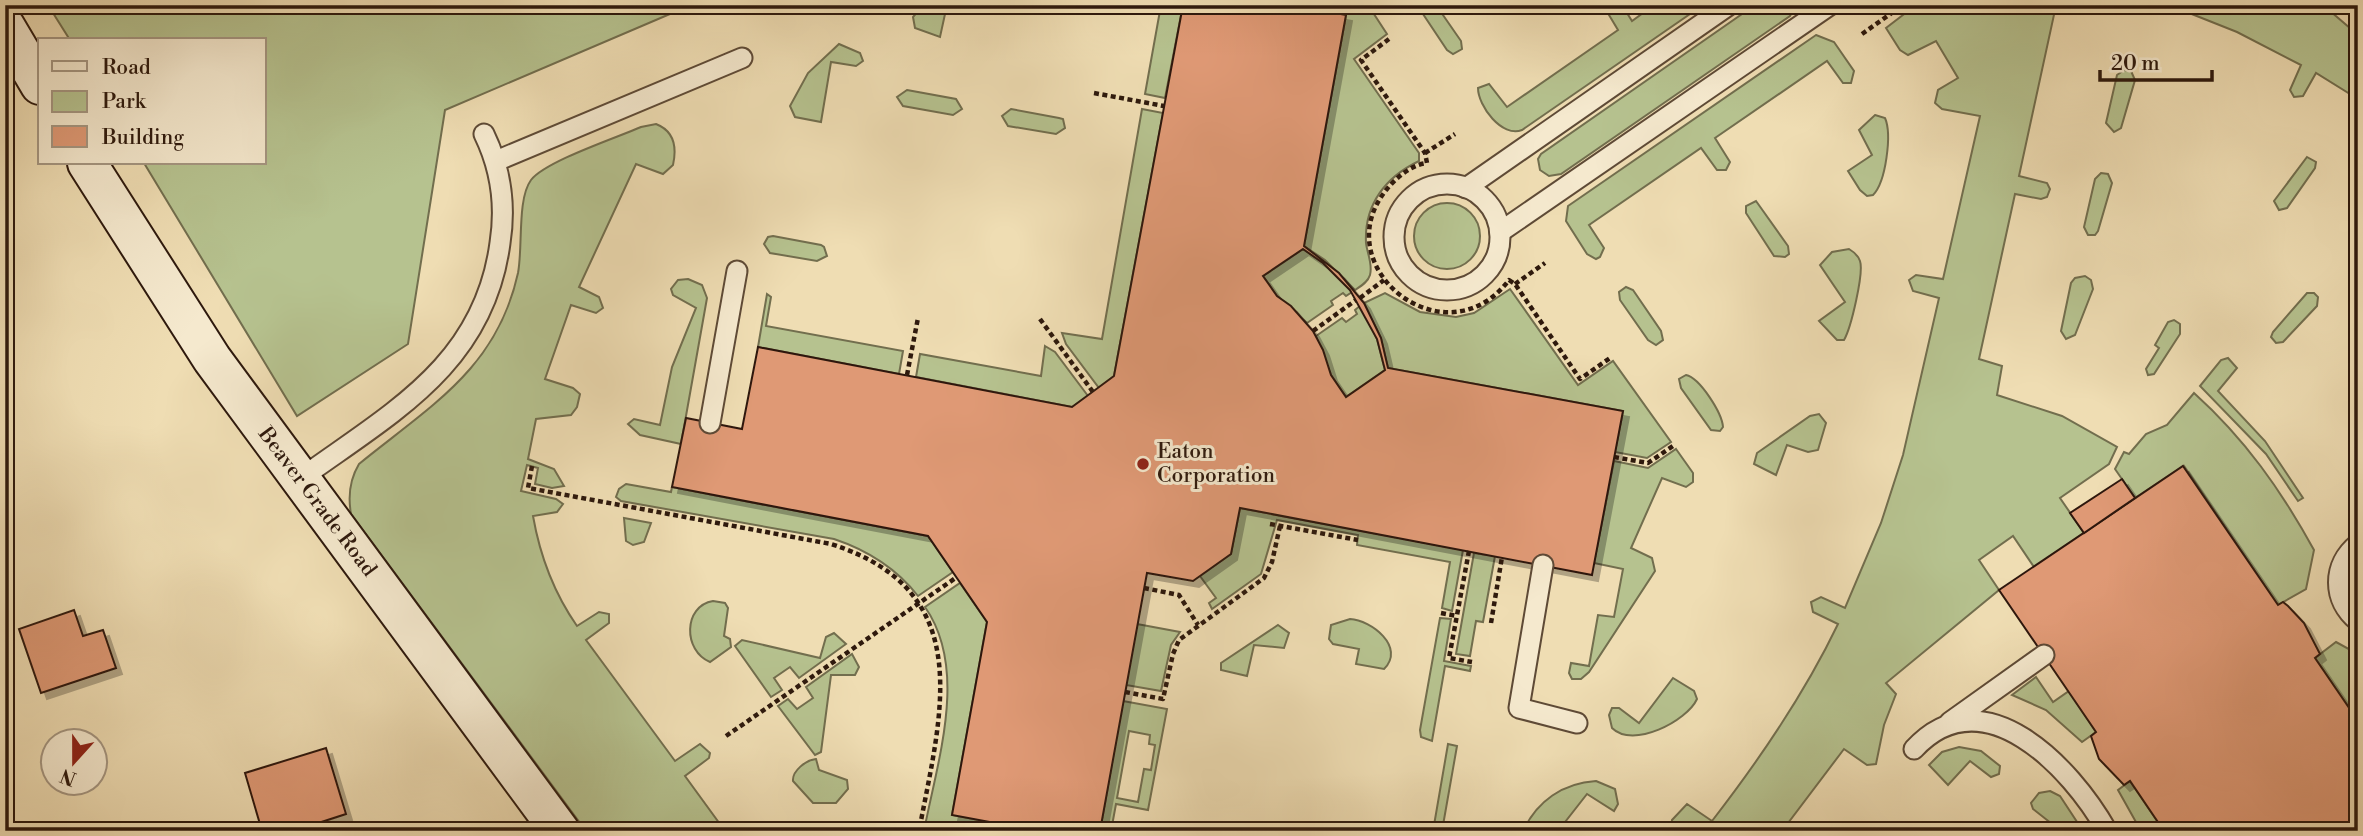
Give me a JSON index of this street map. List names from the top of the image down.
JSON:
{
  "streets": {
    "main road": ["Beaver Grade Road"]
  },
  "places": ["Eaton Corporation"],
  "legend": ["Road", "Park", "Building"],
  "scale_bar": "20 m",
  "north": "bottom"
}
